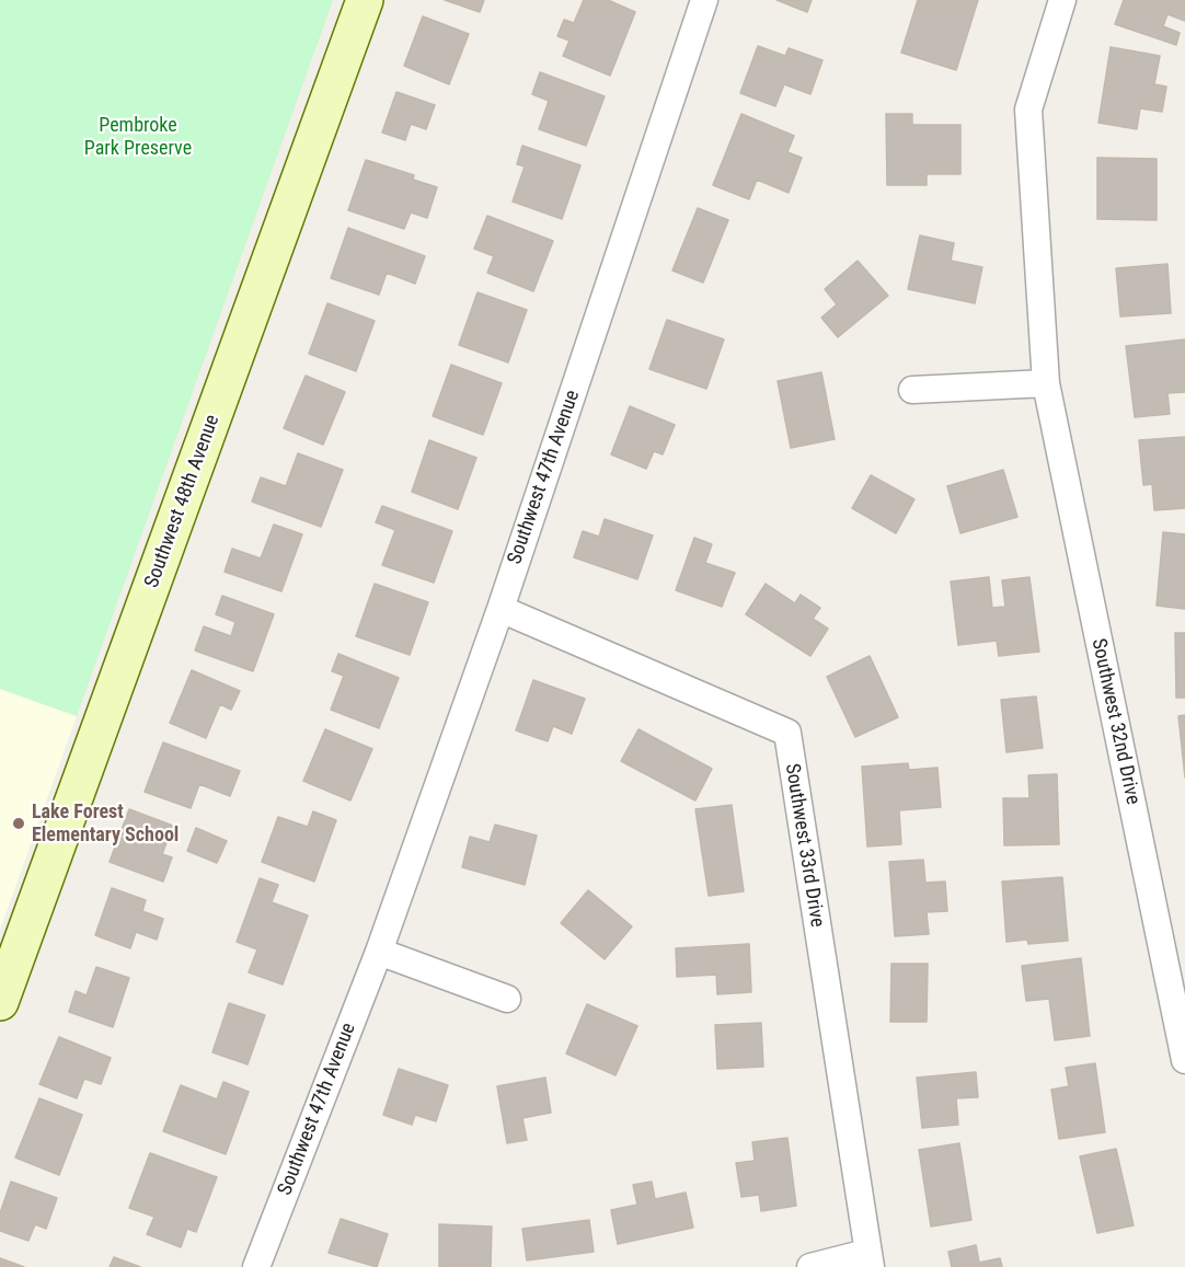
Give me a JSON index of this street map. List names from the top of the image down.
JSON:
{
  "streets": {
    "street": [
      "Southwest 47th Avenue",
      "Southwest 48th Avenue",
      "Southwest 32nd Drive",
      "Southwest 33rd Drive"
    ]
  },
  "crossings": [
    ["Southwest 47th Avenue", "Southwest 33rd Drive"]
  ],
  "parks": ["Pembroke Park Preserve"],
  "places": ["Lake Forest Elementary School"]
}
